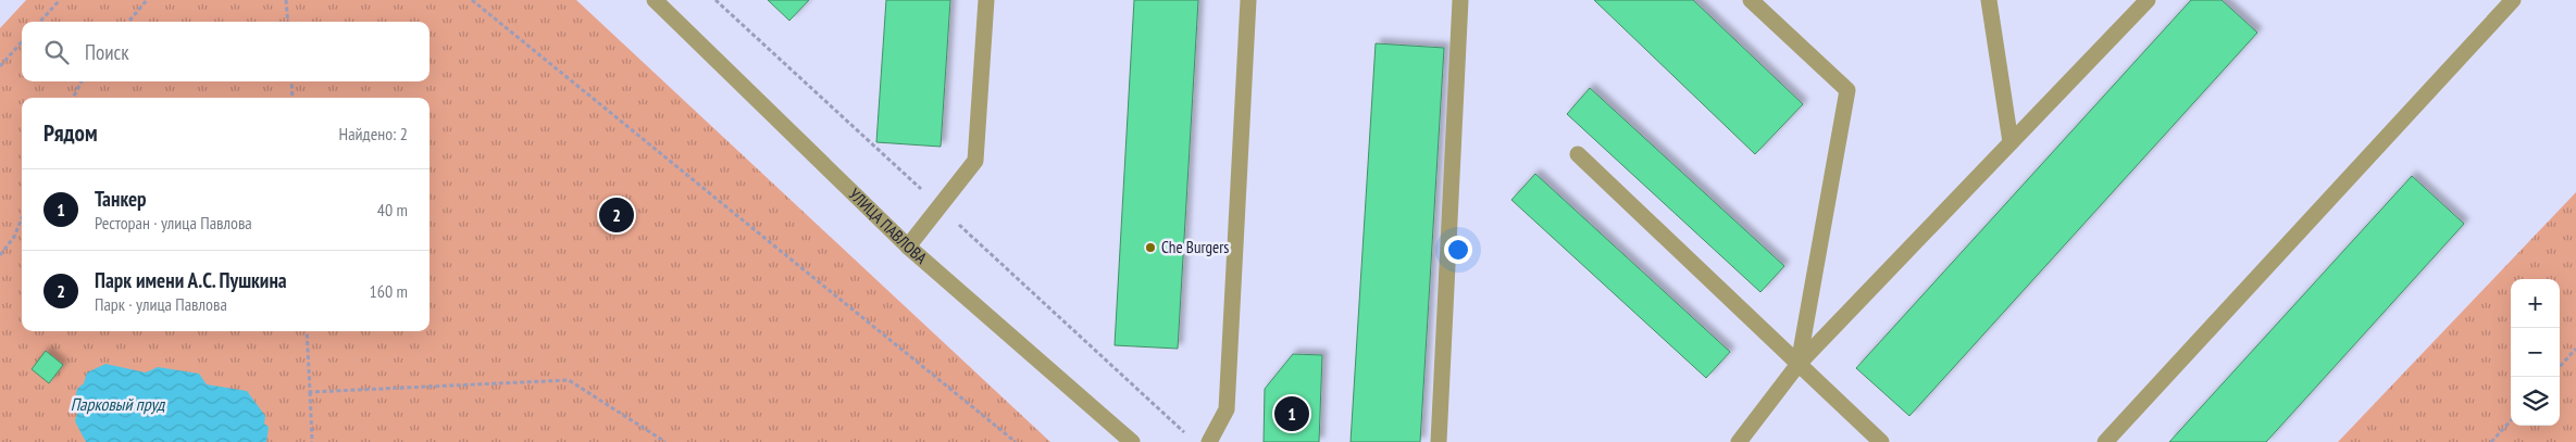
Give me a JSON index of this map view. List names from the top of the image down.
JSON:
{
  "streets": {
    "street": ["УЛИЦА ПАВЛОВА"]
  },
  "water": ["Парковый пруд"],
  "places": ["Che Burgers"],
  "page": {
    "search": "Поиск",
    "heading": ["Рядом", "Найдено: 2"],
    "list": [
      {
        "mark": "1",
        "name": "Танкер",
        "note": "Ресторан · улица Павлова",
        "value": "40 m"
      },
      {
        "mark": "2",
        "name": "Парк имени А.С. Пушкина",
        "note": "Парк · улица Павлова",
        "value": "160 m"
      }
    ],
    "pins": ["2", "1"],
    "map_buttons": ["+", "−"]
  }
}
